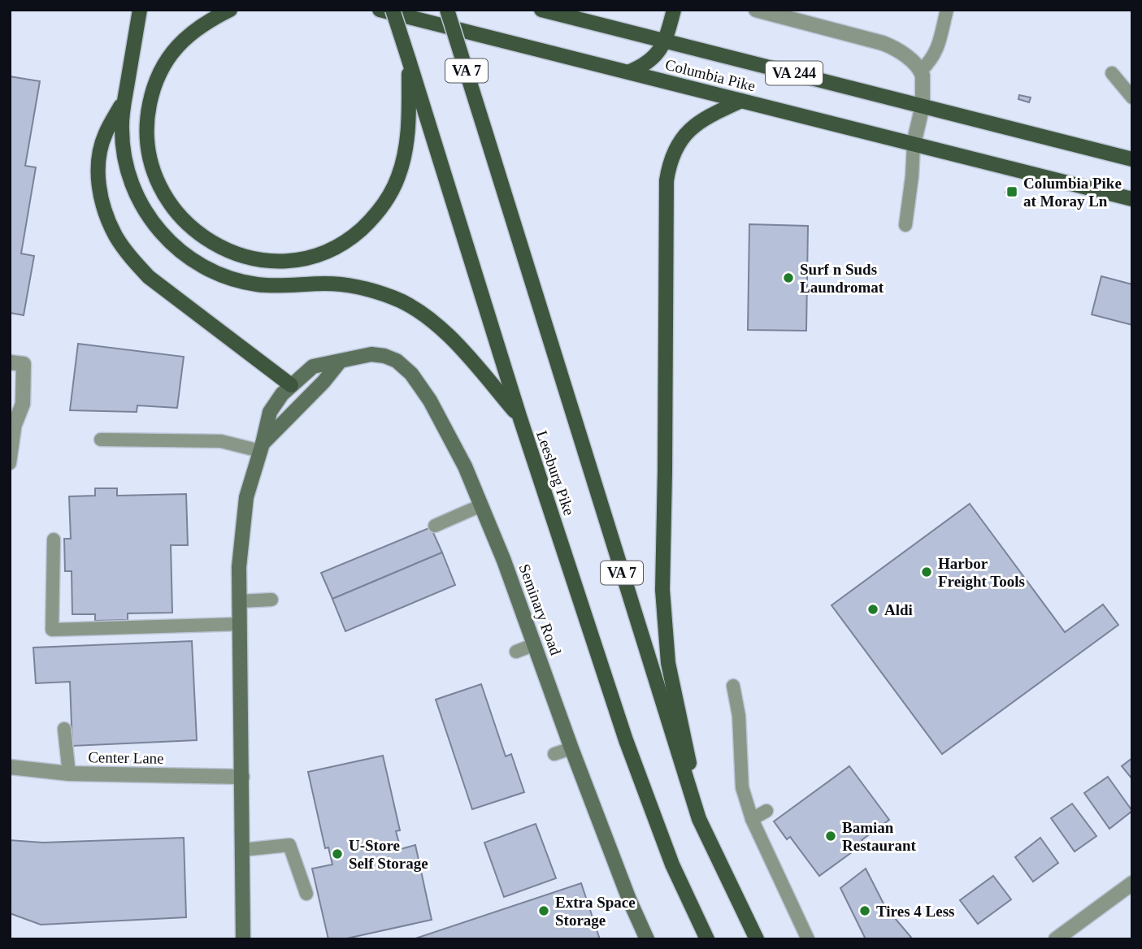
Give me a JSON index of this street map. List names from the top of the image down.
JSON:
{
  "streets": {
    "main road": [
      "VA 7",
      "VA 244",
      "Columbia Pike",
      "Leesburg Pike"
    ],
    "street": ["Seminary Road", "Center Lane"]
  },
  "crossings": [
    ["Seminary Road", "Center Lane"]
  ],
  "places": {
    "transit": ["Columbia Pike at Moray Ln"],
    "other": [
      "Surf n Suds Laundromat",
      "Harbor Freight Tools",
      "Aldi",
      "Bamian Restaurant",
      "U-Store Self Storage",
      "Extra Space Storage",
      "Tires 4 Less"
    ]
  }
}
